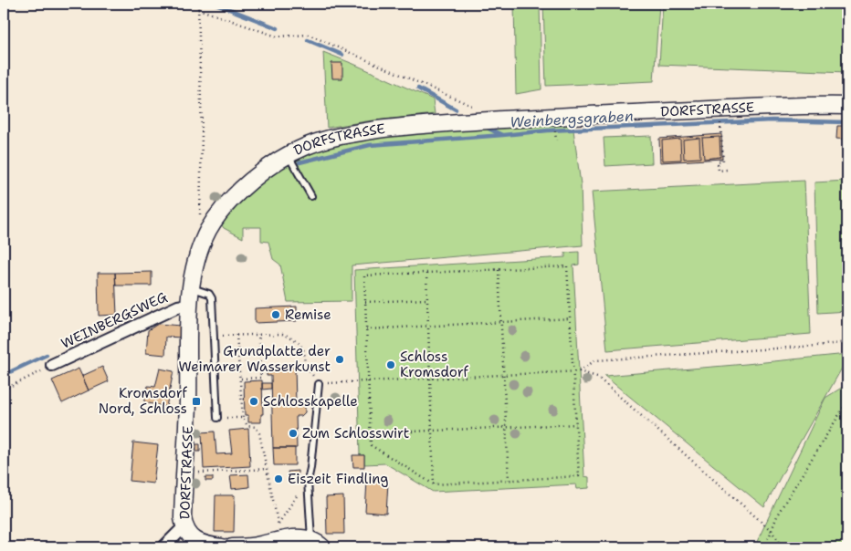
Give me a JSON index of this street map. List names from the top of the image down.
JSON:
{
  "streets": {
    "street": ["DORFSTRASSE", "WEINBERGSWEG"]
  },
  "crossings": [
    ["DORFSTRASSE", "WEINBERGSWEG"]
  ],
  "water": ["Weinbergsgraben"],
  "places": {
    "other": [
      "Remise",
      "Grundplatte der Weimarer Wasserkunst",
      "Schloss Kromsdorf",
      "Schlosskapelle",
      "Zum Schlosswirt",
      "Eiszeit Findling"
    ],
    "transit": ["Kromsdorf Nord, Schloss"]
  }
}
